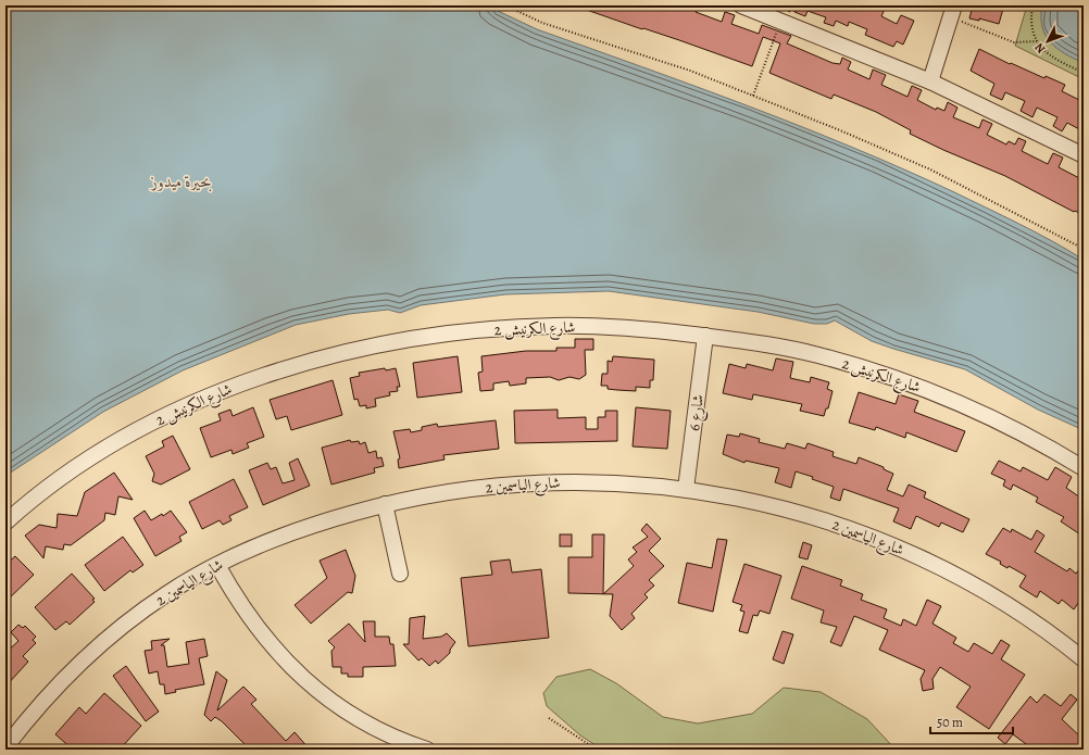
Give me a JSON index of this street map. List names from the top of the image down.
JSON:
{
  "streets": {
    "street": ["شارع الكرنيش 2", "شارع 6", "شارع الياسمين 2"]
  },
  "crossings": [
    ["شارع الكرنيش 2", "شارع 6"],
    ["شارع 6", "شارع الياسمين 2"]
  ],
  "water": ["بحيرة ميدوز"],
  "scale_bar": "50 m",
  "north": "bottom left"
}
